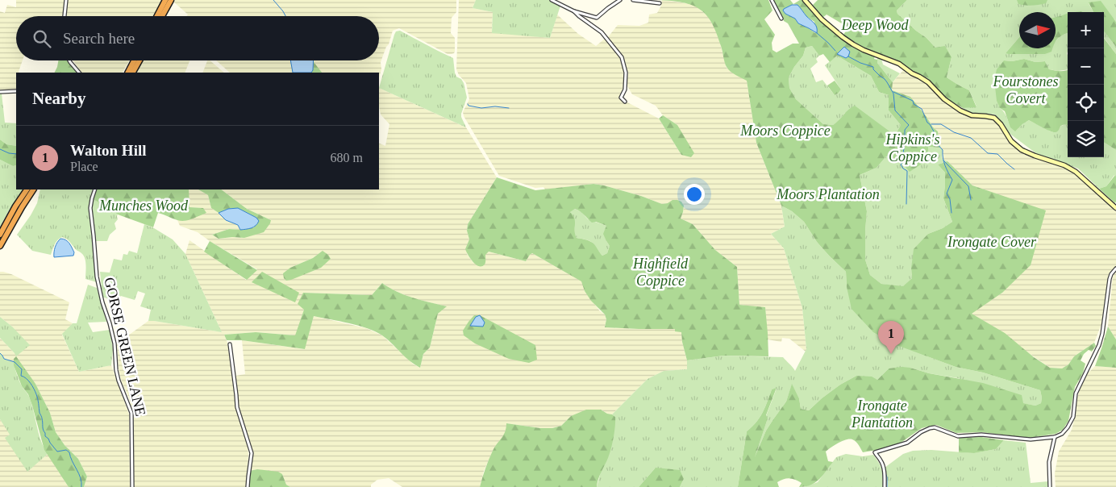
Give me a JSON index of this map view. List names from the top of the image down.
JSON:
{
  "streets": {
    "street": ["GORSE GREEN LANE"]
  },
  "parks": [
    "Deep Wood",
    "Fourstones Covert",
    "Moors Coppice",
    "Hipkins's Coppice",
    "Moors Plantation",
    "Munches Wood",
    "Irongate Cover",
    "Highfield Coppice",
    "Irongate Plantation"
  ],
  "north": "right",
  "page": {
    "map_buttons": ["+", "−"],
    "search": "Search here",
    "heading": "Nearby",
    "list": [
      {
        "mark": "1",
        "name": "Walton Hill",
        "note": "Place",
        "value": "680 m"
      }
    ],
    "pins": "1"
  }
}
